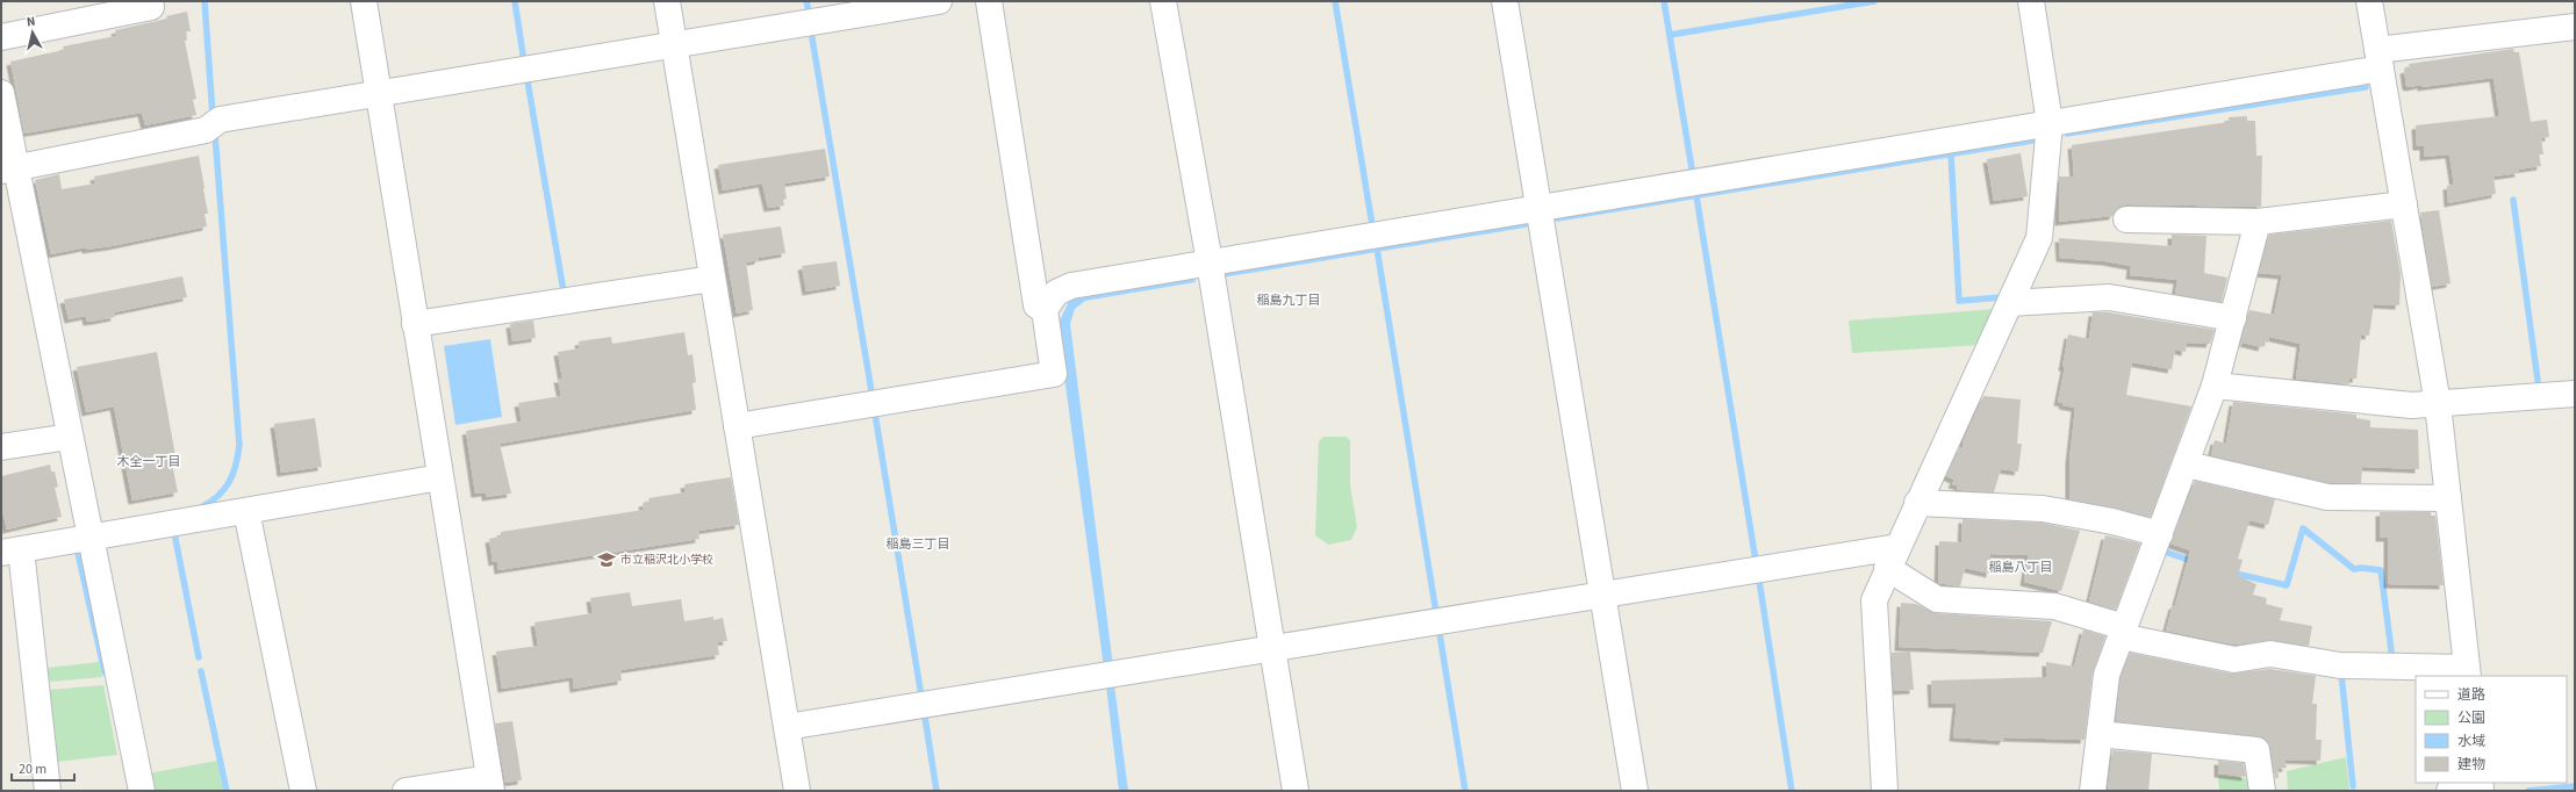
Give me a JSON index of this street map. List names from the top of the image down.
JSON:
{
  "districts": [
    "稲島九丁目",
    "木全一丁目",
    "稲島三丁目",
    "稲島八丁目"
  ],
  "places": {
    "school or university": ["市立稲沢北小学校"]
  },
  "legend": [
    "道路",
    "公園",
    "水域",
    "建物"
  ],
  "scale_bar": "20 m",
  "north": "top"
}
